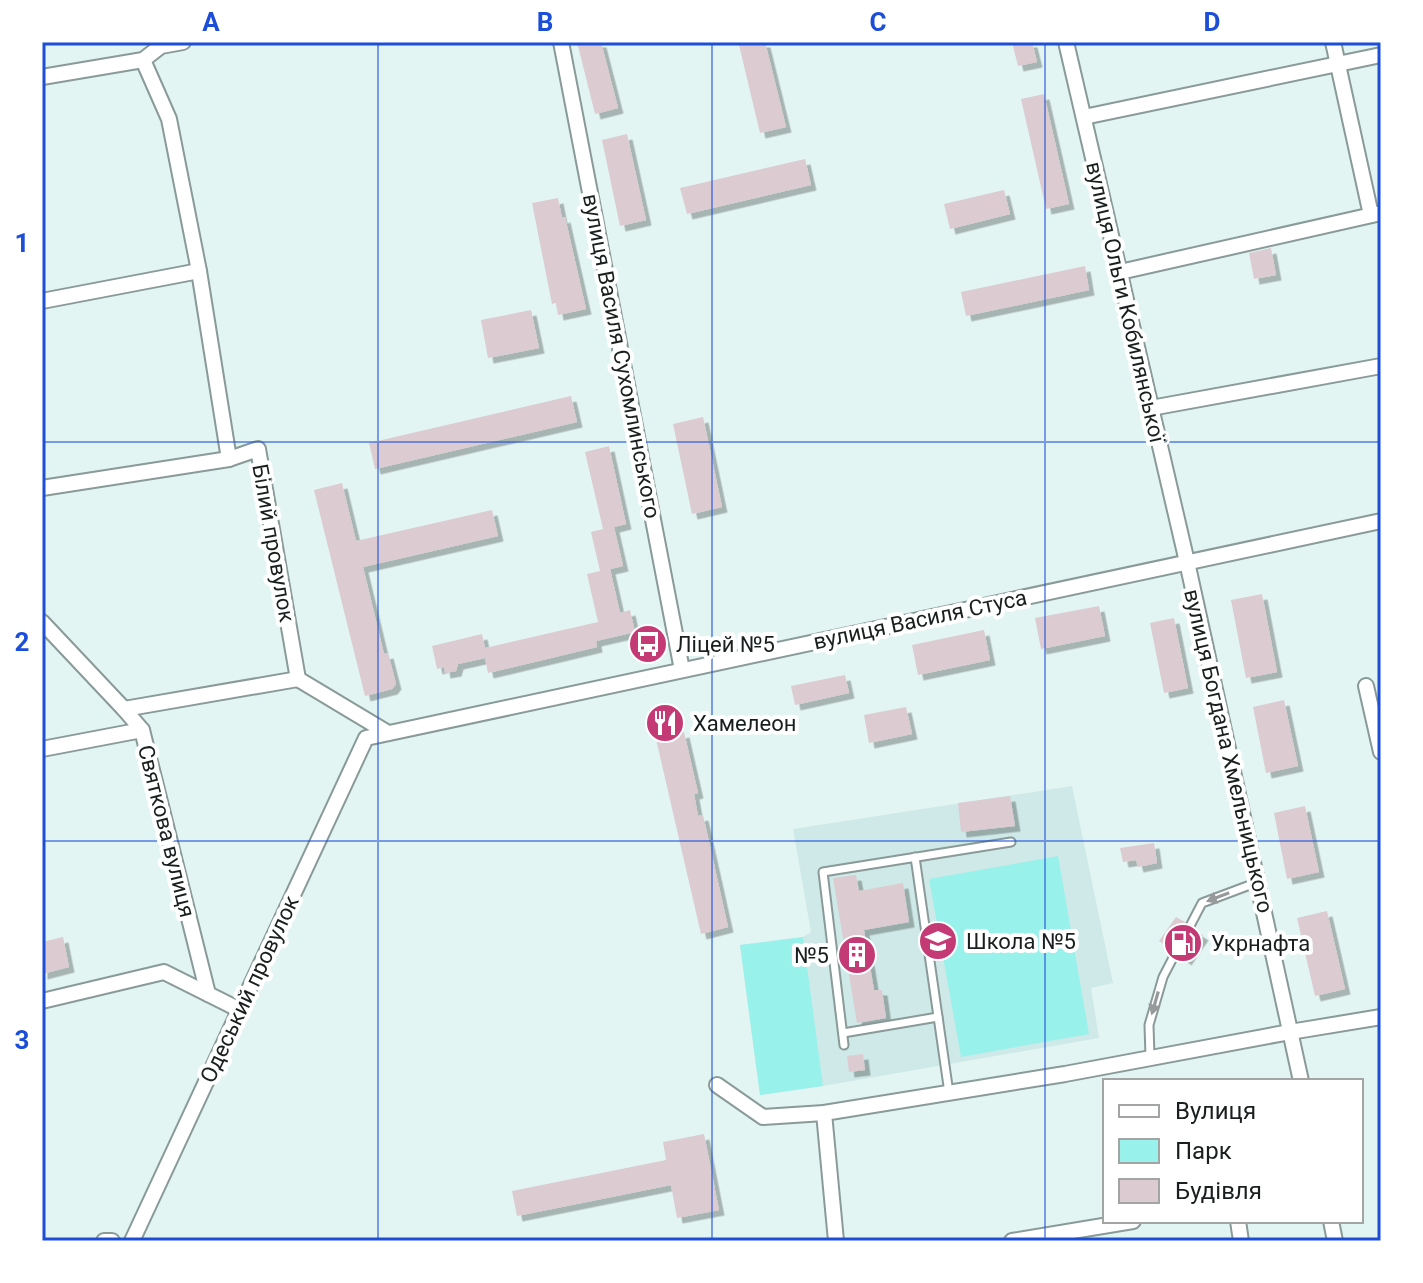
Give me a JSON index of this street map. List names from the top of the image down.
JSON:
{
  "streets": {
    "street": [
      "вулиця Ольги Кобилянської",
      "вулиця Василя Сухомлинського",
      "Білий провулок",
      "вулиця Василя Стуса",
      "вулиця Богдана Хмельницького",
      "Святкова вулиця",
      "Одеський провулок"
    ]
  },
  "crossings": [
    ["вулиця Ольги Кобилянської", "вулиця Василя Стуса"],
    ["вулиця Ольги Кобилянської", "вулиця Богдана Хмельницького"],
    ["вулиця Василя Сухомлинського", "вулиця Василя Стуса"],
    ["вулиця Василя Стуса", "вулиця Богдана Хмельницького"],
    ["вулиця Василя Стуса", "Одеський провулок"]
  ],
  "places": {
    "bus stop": ["Ліцей №5"],
    "restaurant": ["Хамелеон"],
    "school or university": ["Школа №5"],
    "fuel station": ["Укрнафта"],
    "building": ["№5"]
  },
  "legend": ["Вулиця", "Парк", "Будівля"],
  "grid": {
    "columns": [
      "A",
      "B",
      "C",
      "D"
    ],
    "rows": ["1", "2", "3"]
  }
}
